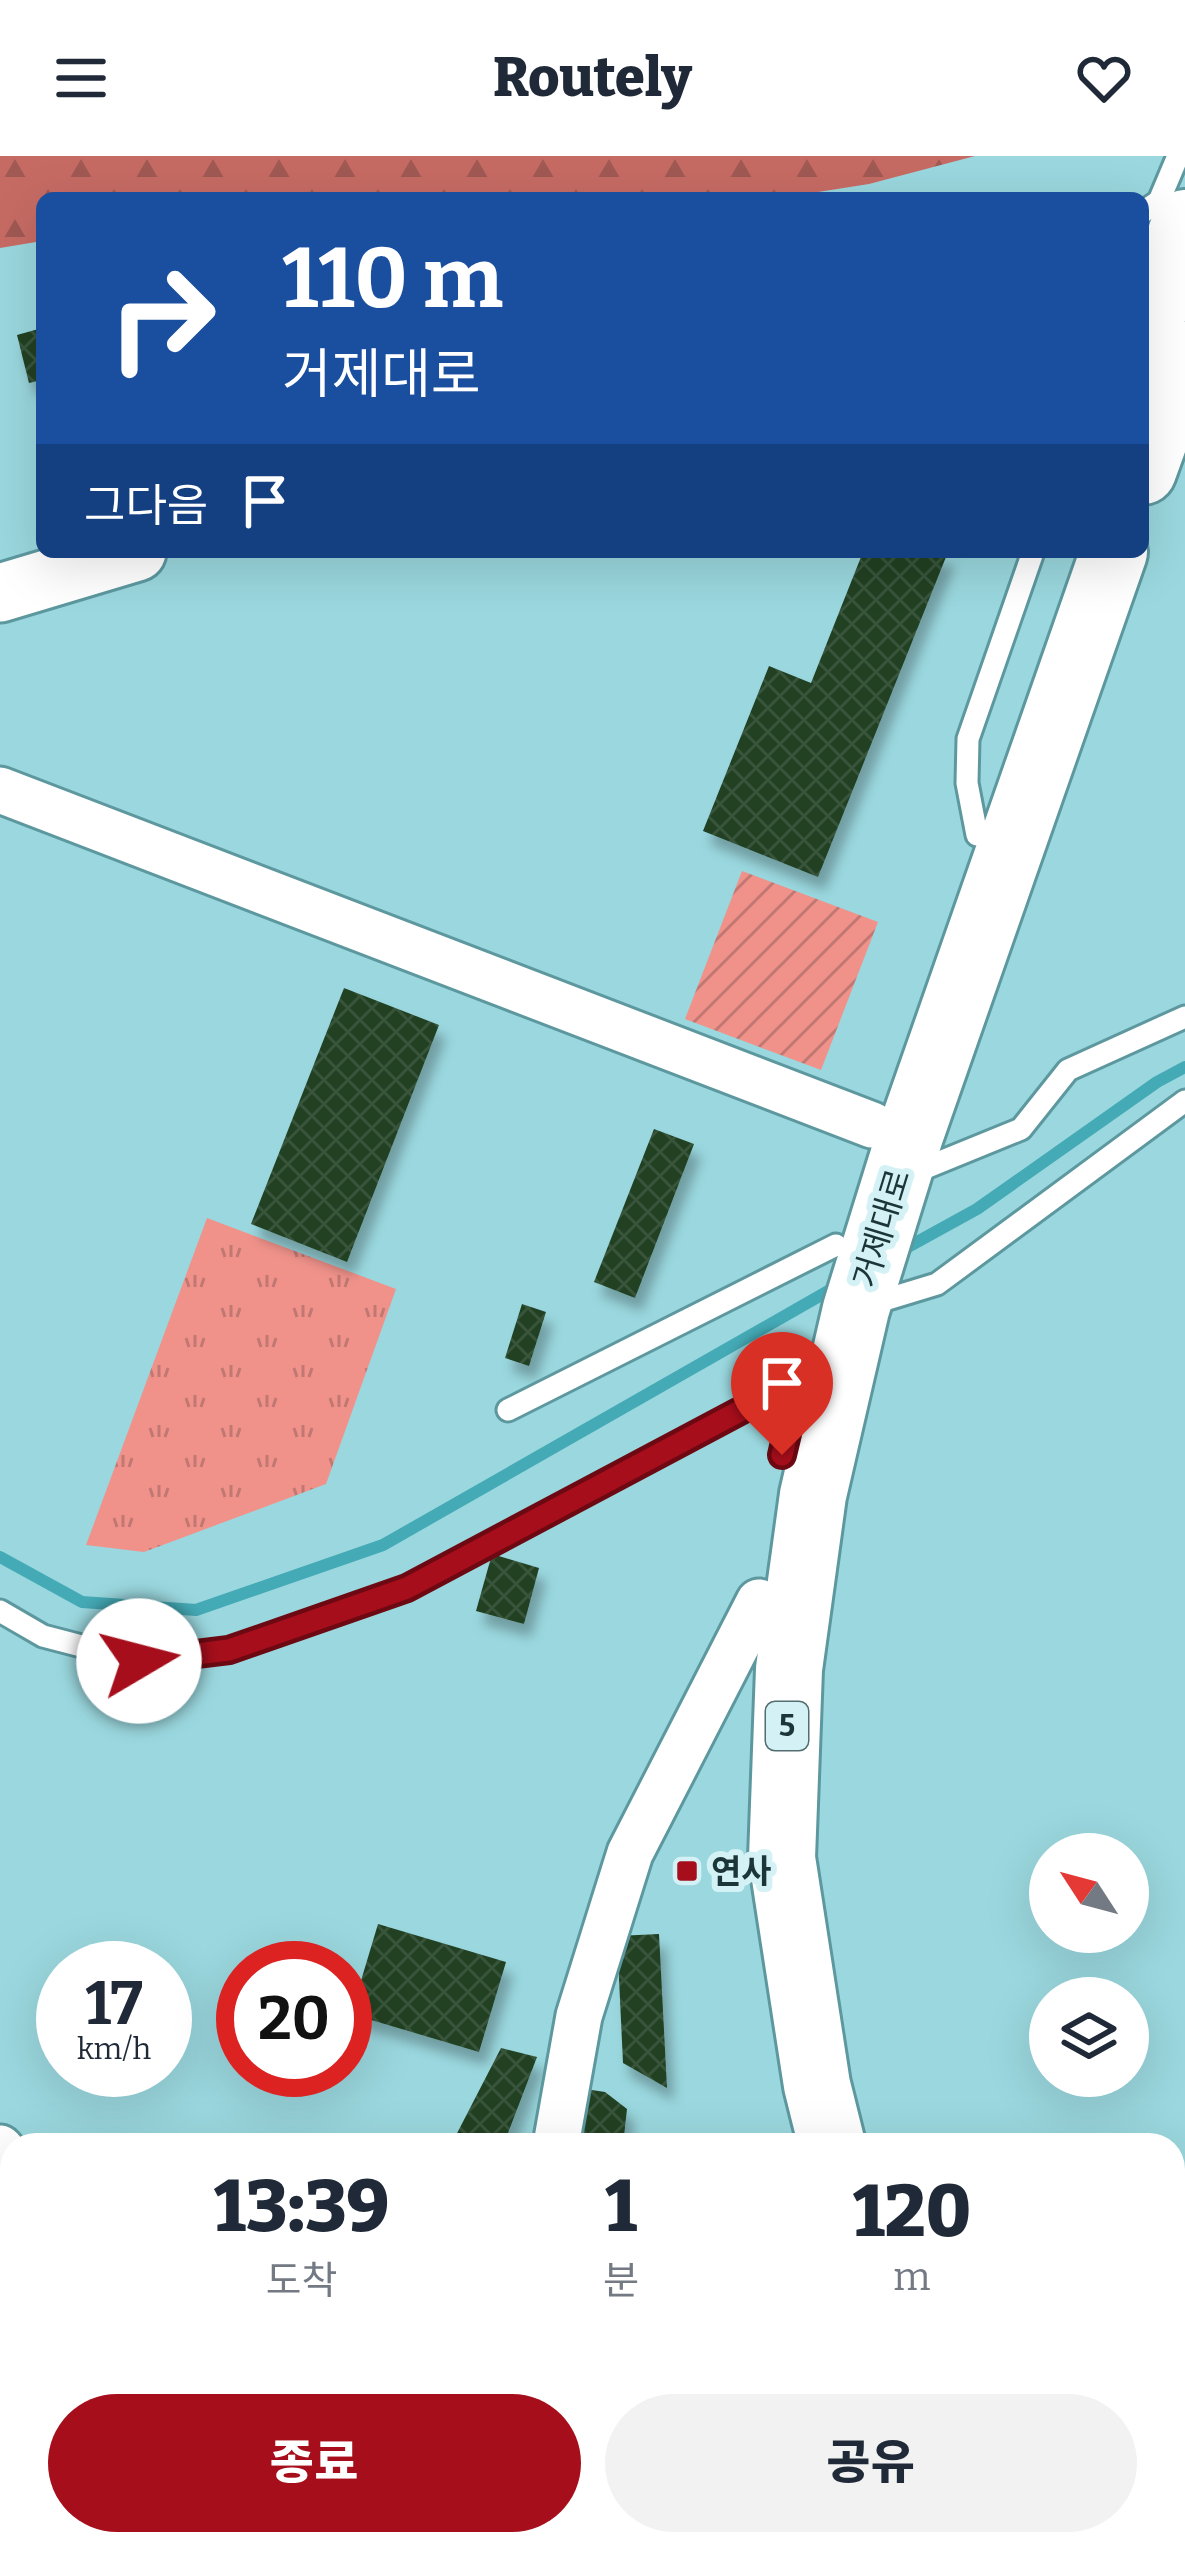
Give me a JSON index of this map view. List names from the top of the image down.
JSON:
{
  "streets": {
    "main road": ["거제대로", "5"]
  },
  "places": {
    "transit": ["연사"]
  },
  "north": "top left",
  "page": {
    "header": "Routely",
    "turn": ["110 m", "거제대로"],
    "then": "그다음",
    "speed": "17 km/h",
    "limit": "20",
    "eta": [
      "13:39",
      "도착",
      "1",
      "분",
      "120",
      "m"
    ],
    "buttons": ["종료", "공유"]
  }
}
